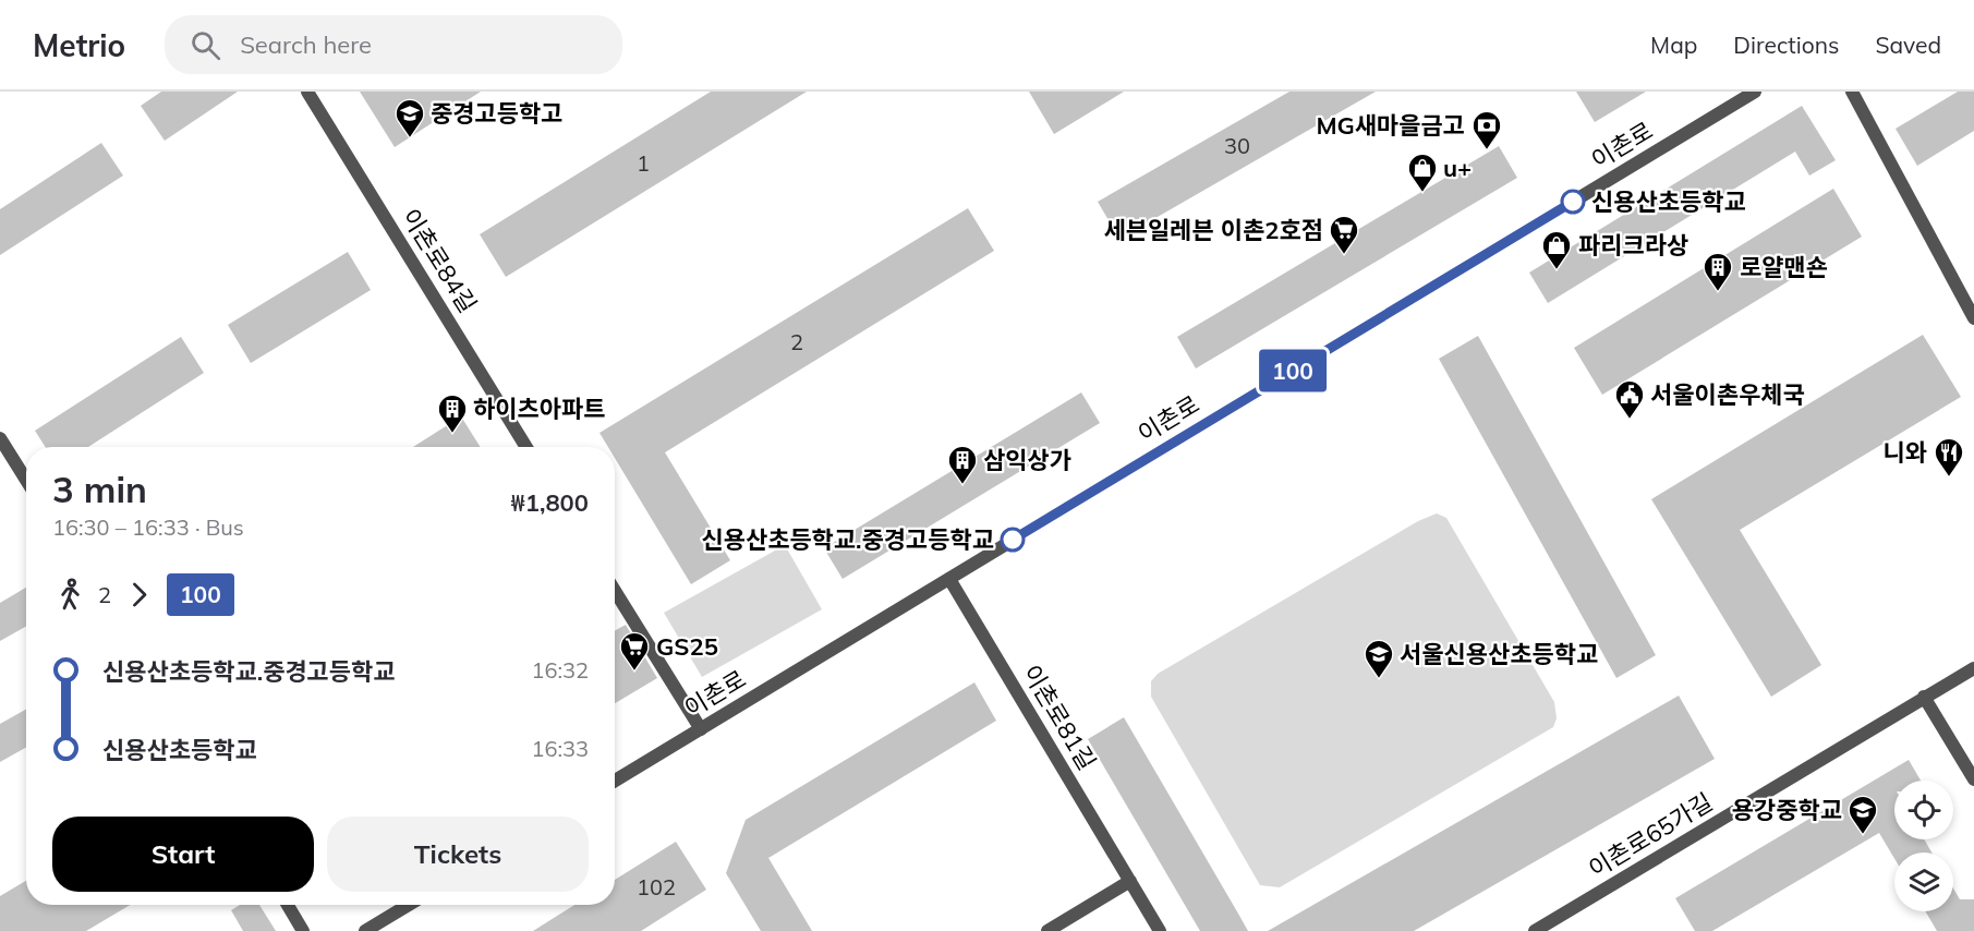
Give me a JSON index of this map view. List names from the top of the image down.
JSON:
{
  "streets": {
    "street": [
      "이촌로",
      "이촌로84길",
      "이촌로81길",
      "이촌로65가길"
    ]
  },
  "crossings": [
    ["이촌로", "이촌로81길"]
  ],
  "places": {
    "school or university": ["중경고등학고", "서울신용산초등학교", "용강중학교"],
    "bank": ["MG새마을금고"],
    "shop": ["u+", "파리크라상"],
    "other": ["신용산초등학교", "신용산초등학교.중경고등학교"],
    "supermarket": ["세븐일레븐 이촌2호점", "GS25"],
    "building": ["로얄맨숀", "하이츠아파트", "삼익상가"],
    "public building": ["서울이촌우체국"],
    "restaurant": ["니와"]
  },
  "lines": ["bus line 100"],
  "house_numbers": [
    "30",
    "1",
    "2",
    "102"
  ],
  "page": {
    "header": "Metrio",
    "search": "Search here",
    "nav": ["Map", "Directions", "Saved"],
    "on_map": "100",
    "heading": ["3 min", "16:30 – 16:33 · Bus", "₩1,800"],
    "legs": ["2", "100"],
    "list": [
      {
        "name": "신용산초등학교.중경고등학교",
        "value": "16:32"
      },
      {
        "name": "신용산초등학교",
        "value": "16:33"
      }
    ],
    "buttons": ["Start", "Tickets"]
  }
}
